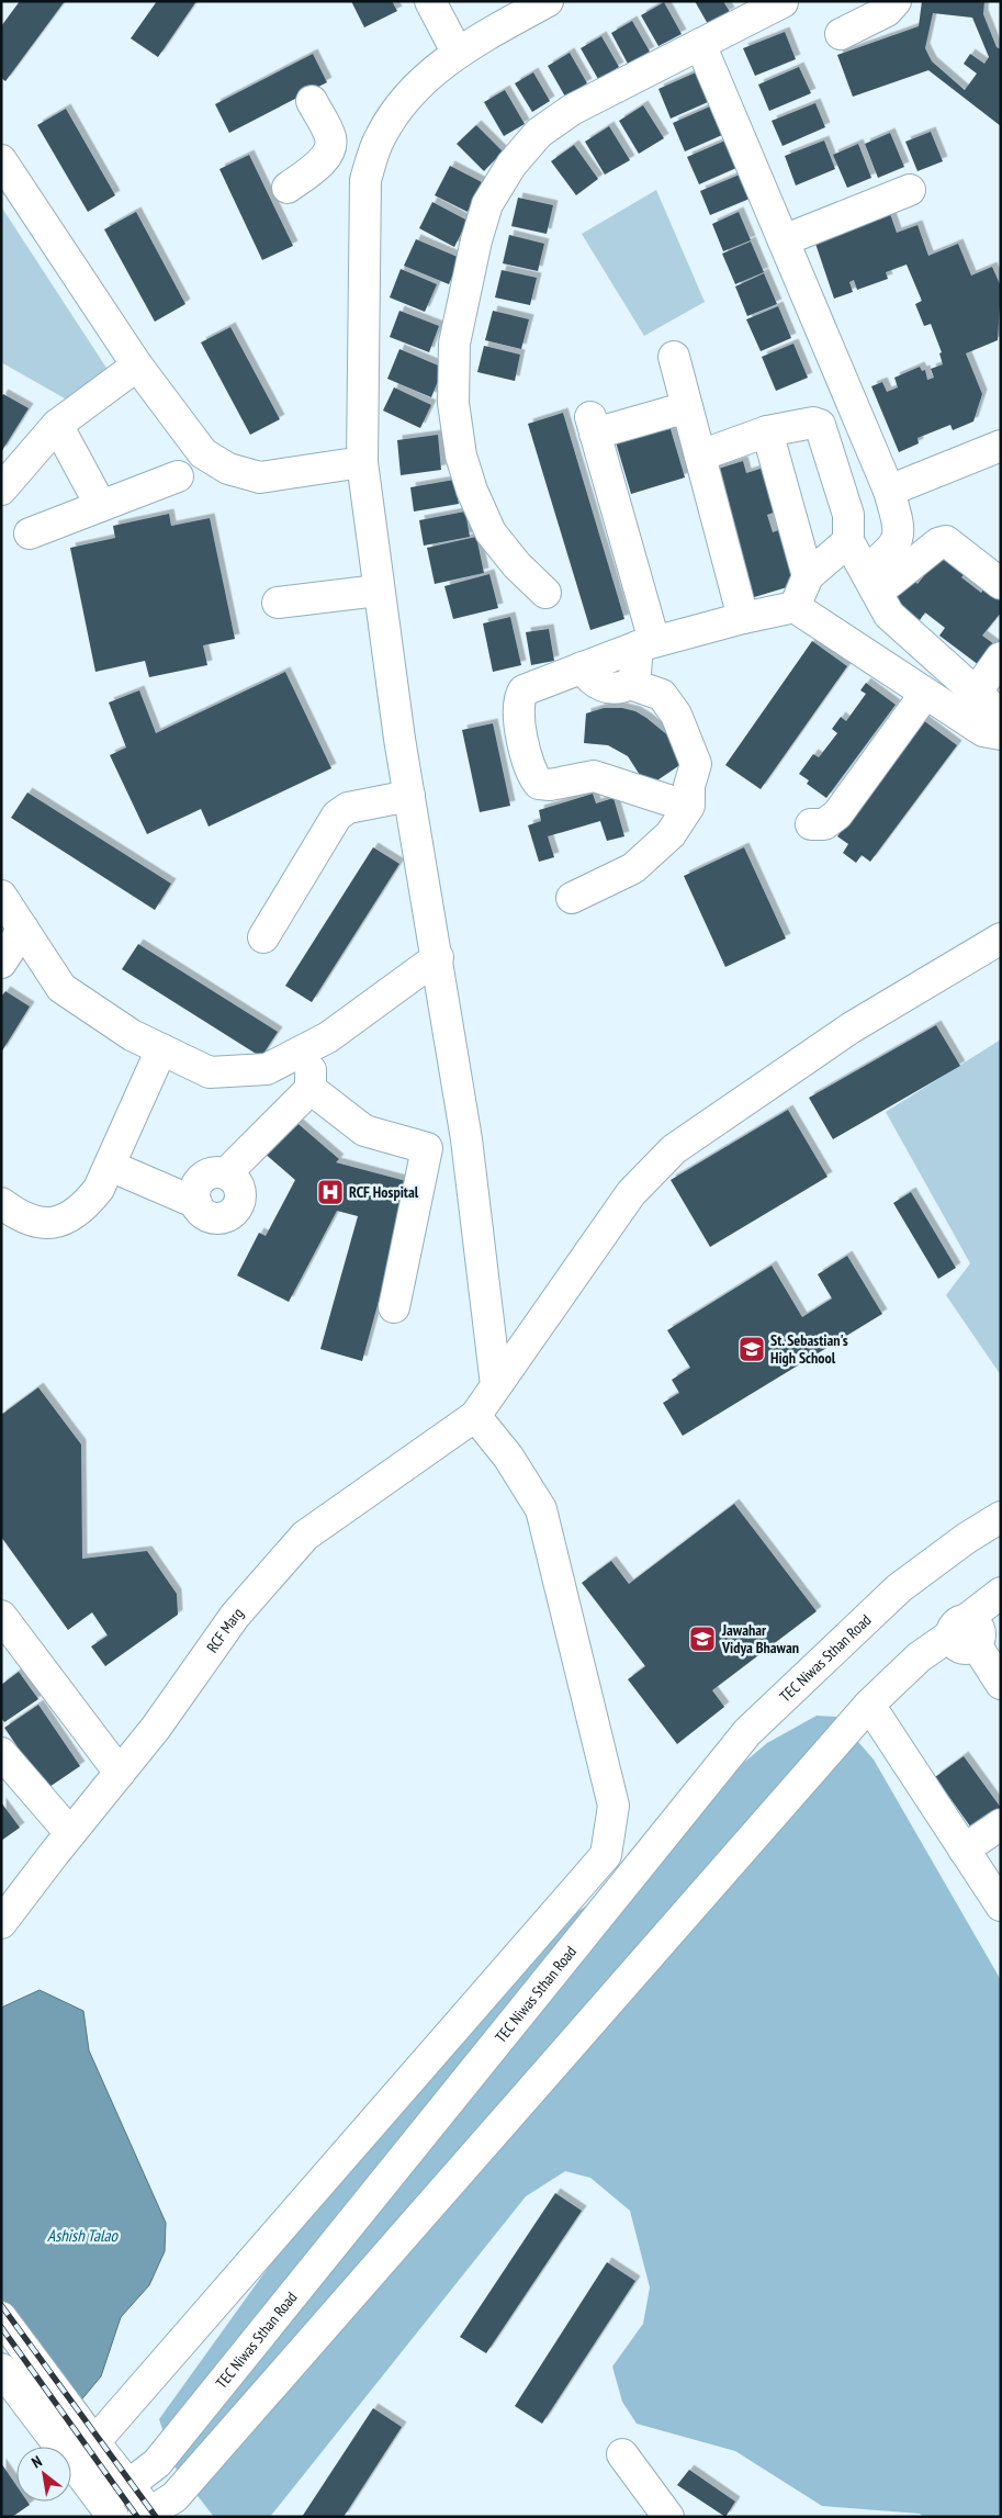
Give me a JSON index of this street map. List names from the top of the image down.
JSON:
{
  "streets": {
    "street": ["RCF Marg", "TEC Niwas Sthan Road"]
  },
  "water": ["Ashish Talao"],
  "places": {
    "hospital": ["RCF Hospital"],
    "school or university": ["St. Sebastian's High School", "Jawahar Vidya Bhawan"]
  },
  "north": "top left"
}
